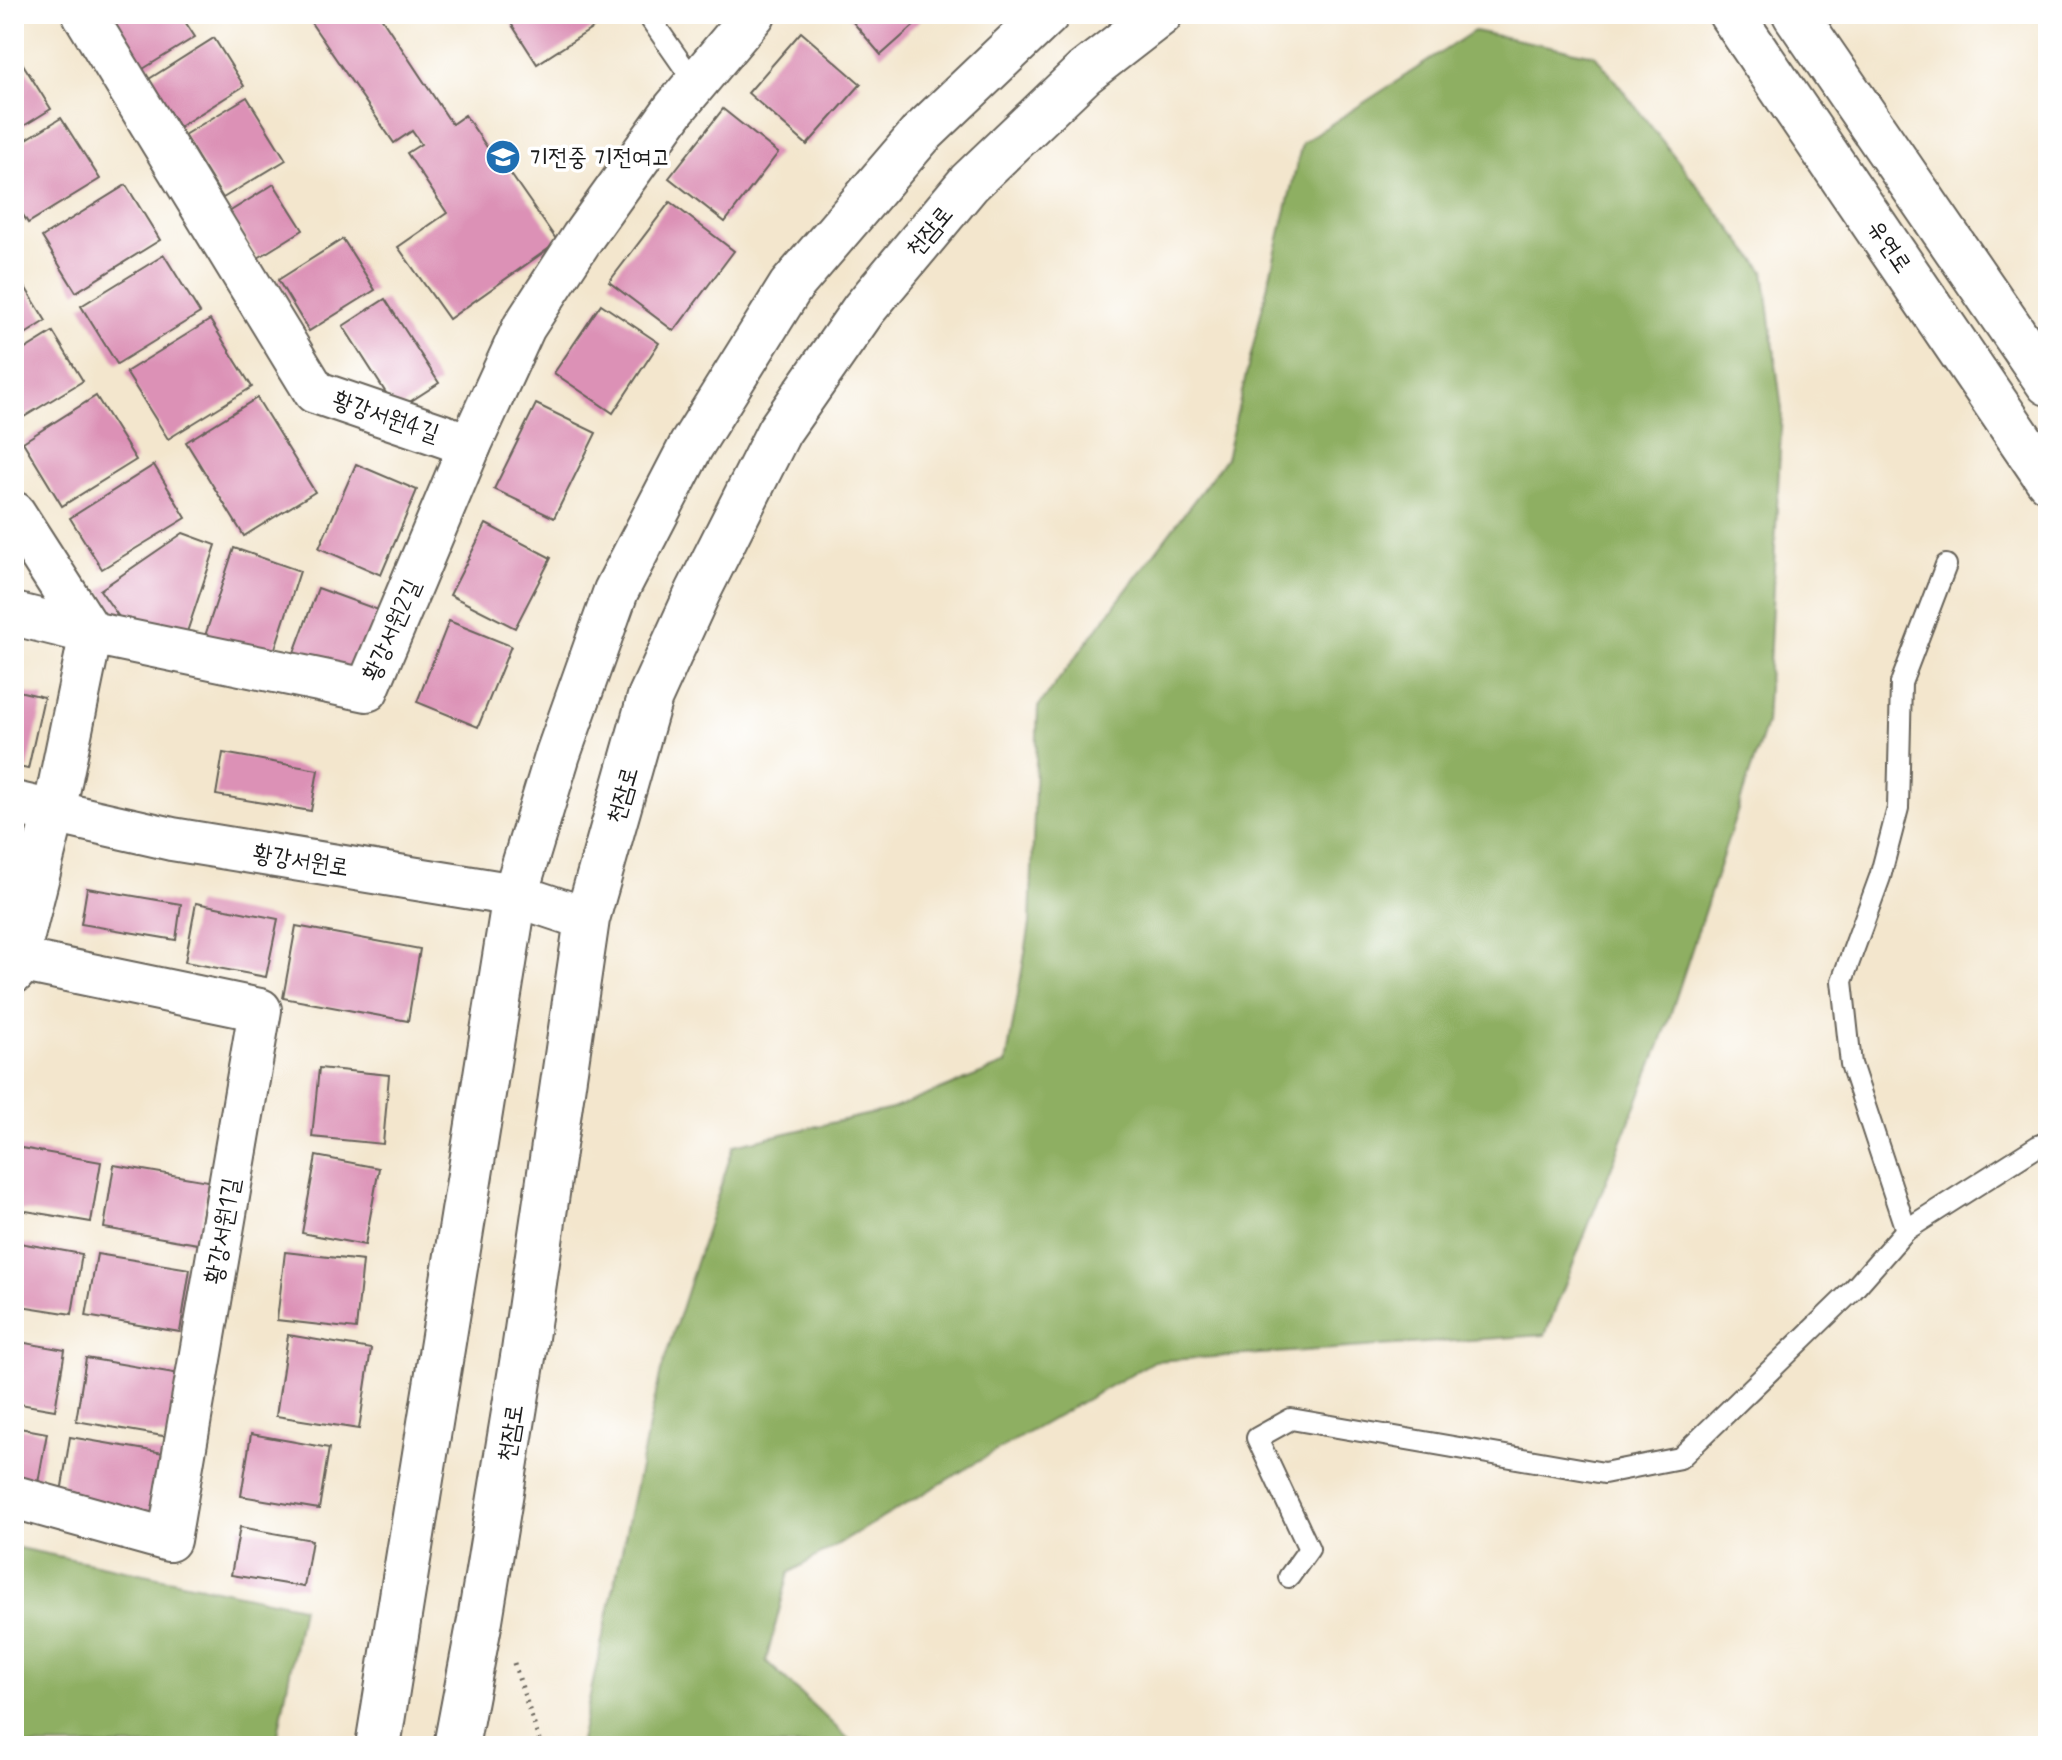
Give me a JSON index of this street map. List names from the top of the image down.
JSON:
{
  "streets": {
    "street": [
      "천잠로",
      "유연로",
      "황강서원4길",
      "황강서원2길",
      "황강서원로",
      "황강서원1길"
    ]
  },
  "crossings": [
    ["천잠로", "황강서원로"],
    ["황강서원4길", "황강서원2길"],
    ["황강서원2길", "황강서원1길"],
    ["황강서원로", "황강서원1길"]
  ],
  "places": {
    "school or university": ["기전중 기전여고"]
  }
}
